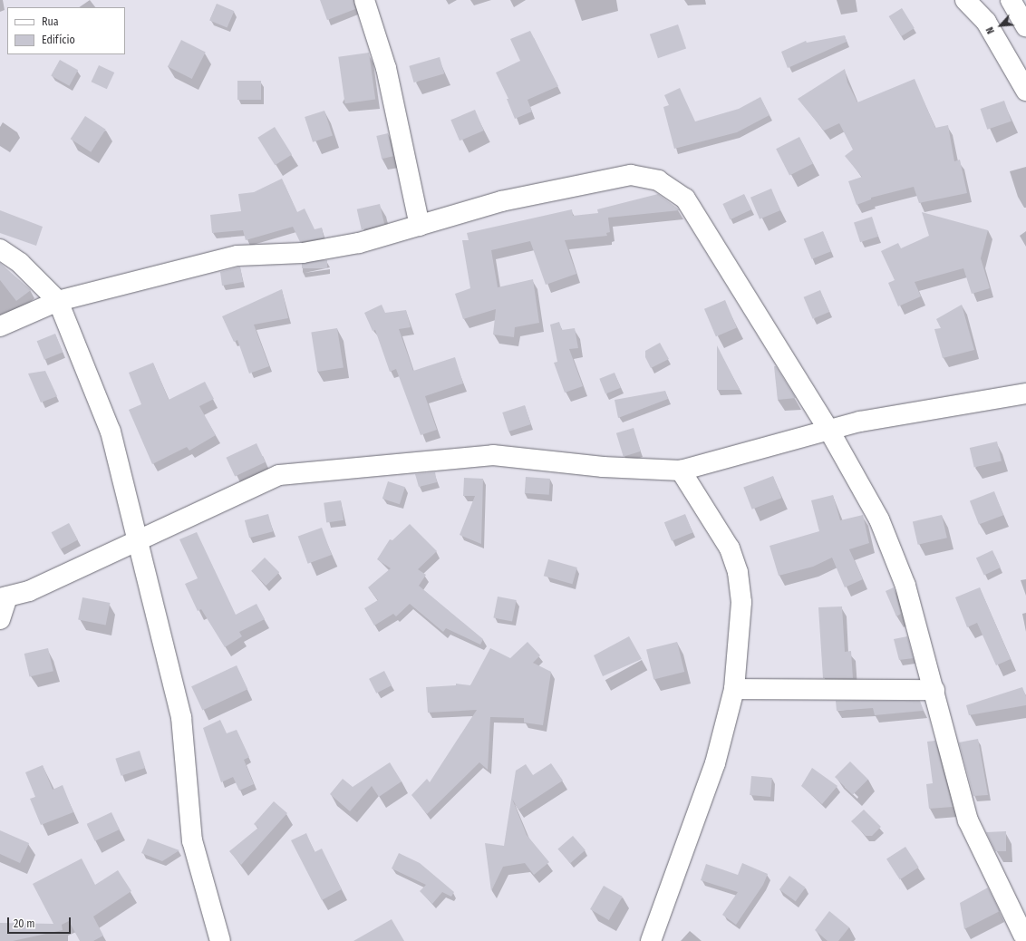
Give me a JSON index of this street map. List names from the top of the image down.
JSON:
{
  "legend": ["Rua", "Edifício"],
  "scale_bar": "20 m",
  "north": "bottom left"
}
